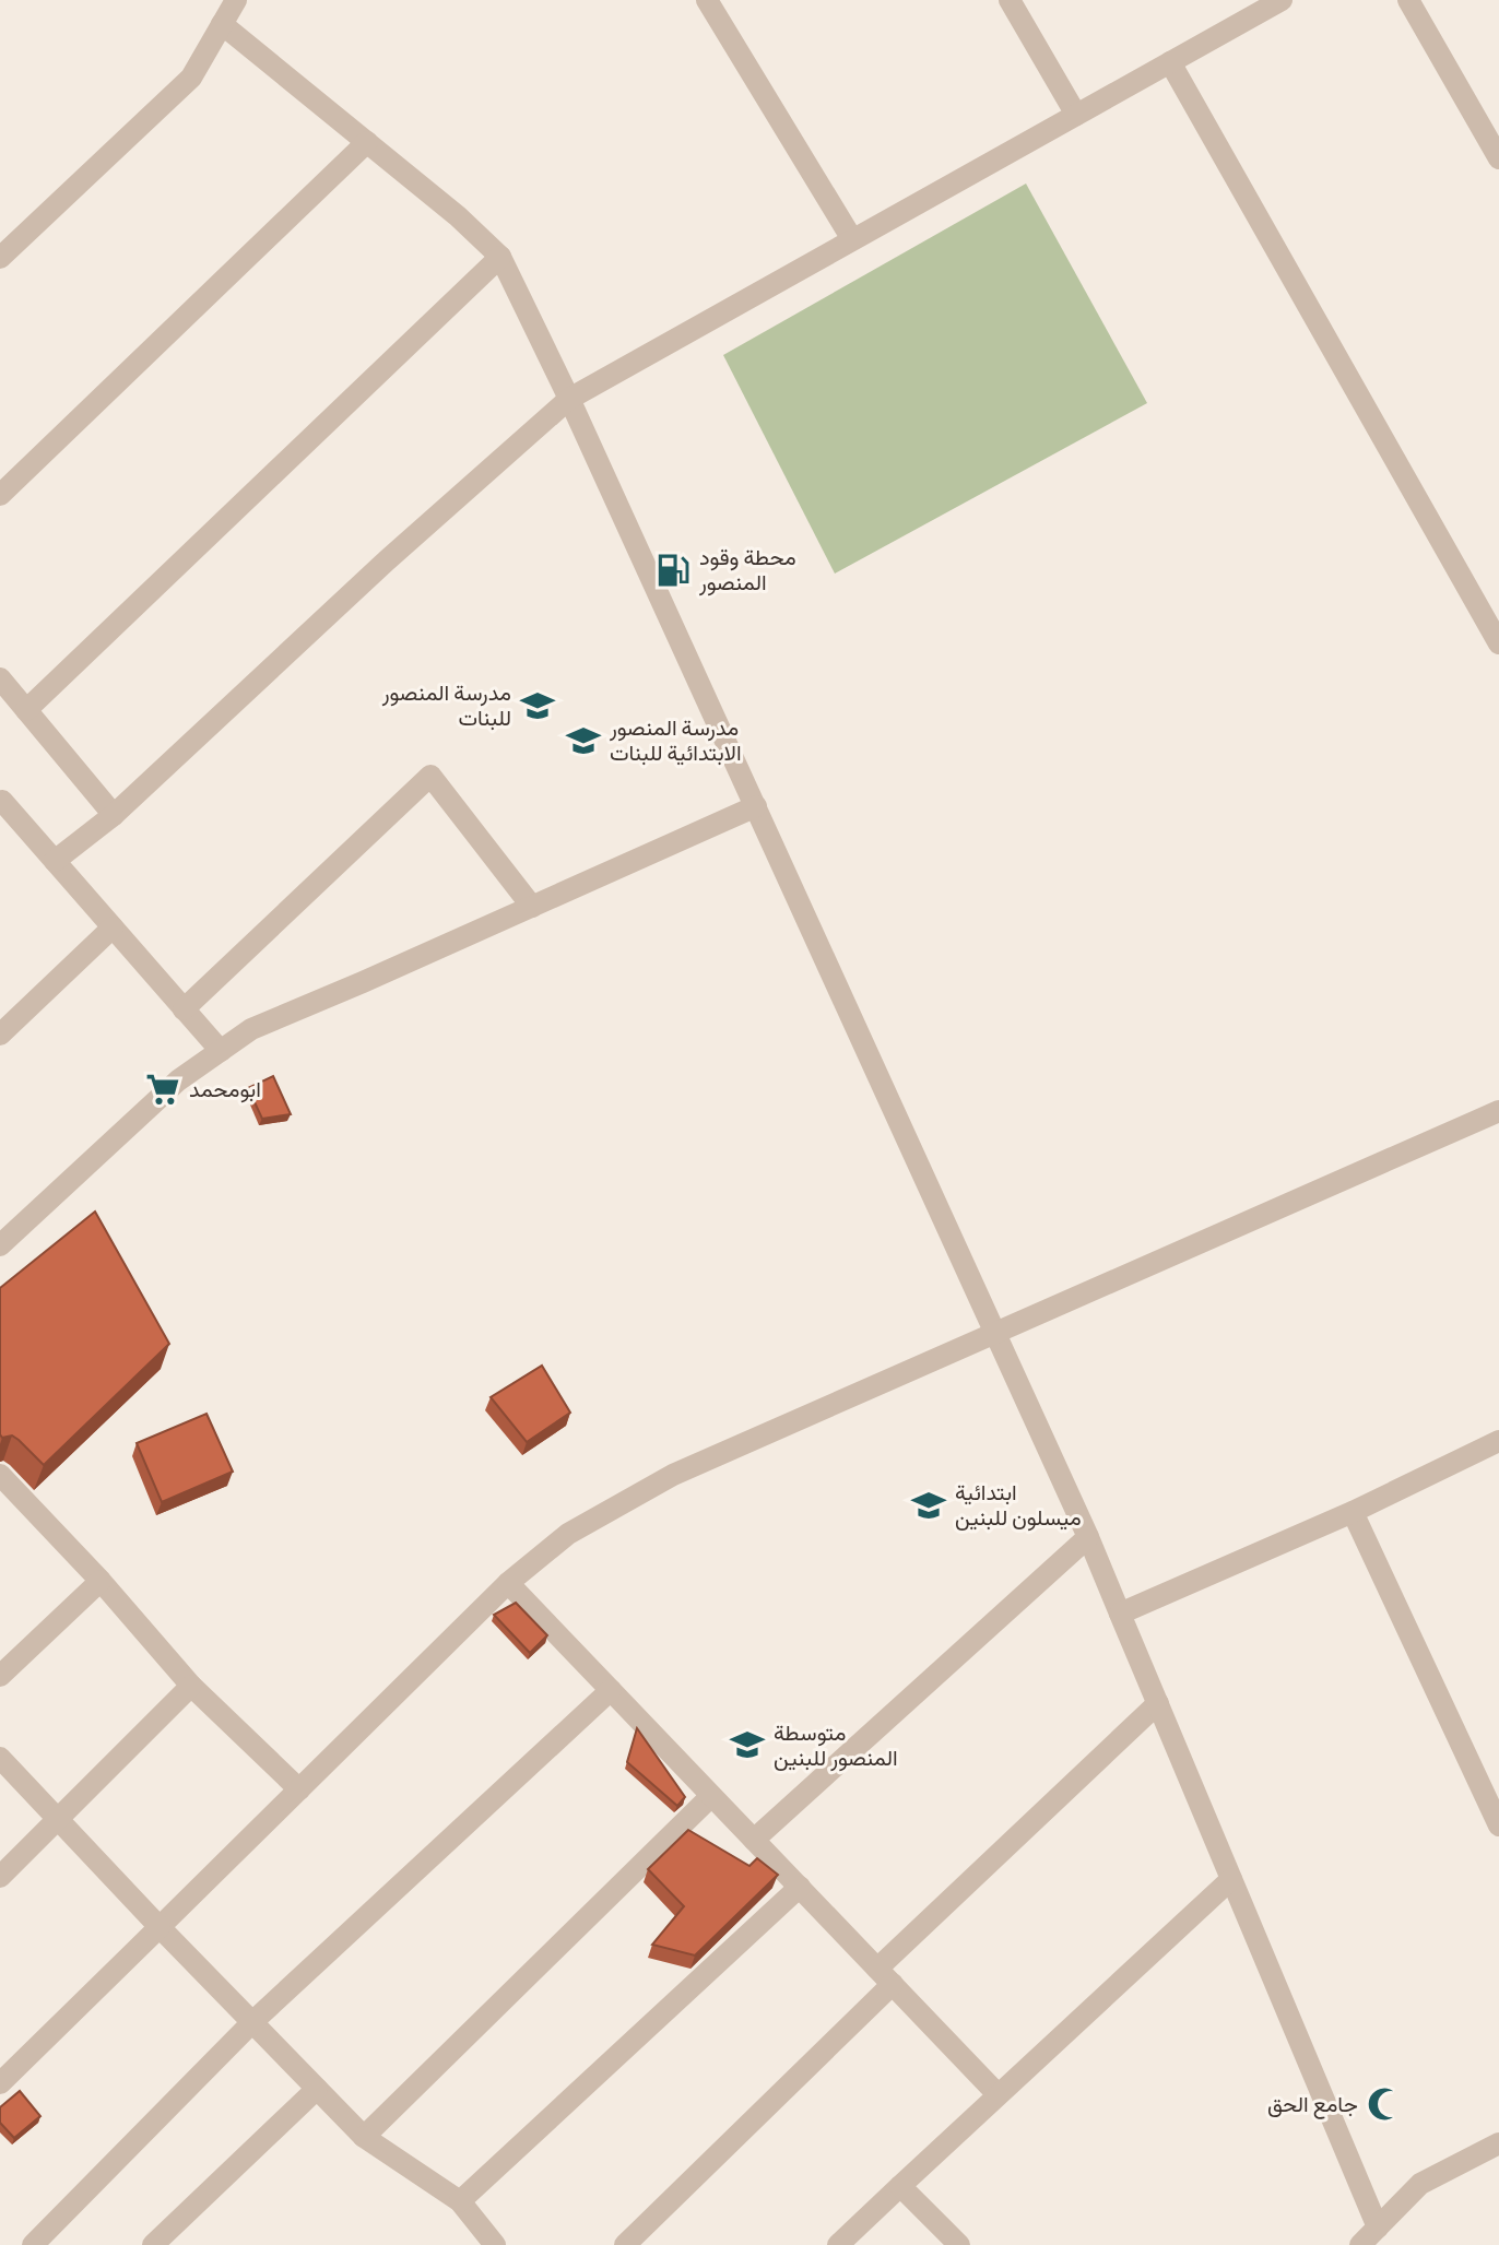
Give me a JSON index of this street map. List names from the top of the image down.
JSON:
{
  "places": {
    "fuel station": ["محطة وقود المنصور"],
    "school or university": [
      "مدرسة المنصور للبنات",
      "مدرسة المنصور الابتدائية للبنات",
      "ابتدائية ميسلون للبنين",
      "متوسطة المنصور للبنين"
    ],
    "supermarket": ["ابومحمد"],
    "mosque": ["جامع الحق"]
  }
}
